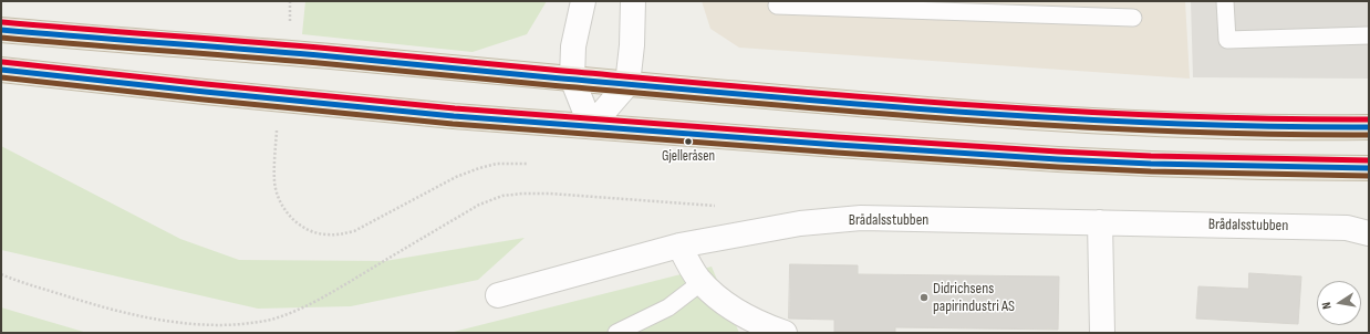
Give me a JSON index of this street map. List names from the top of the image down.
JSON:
{
  "streets": {
    "street": ["Brådalsstubben"]
  },
  "places": ["Gjelleråsen", "Didrichsens papirindustri AS"],
  "north": "left"
}
